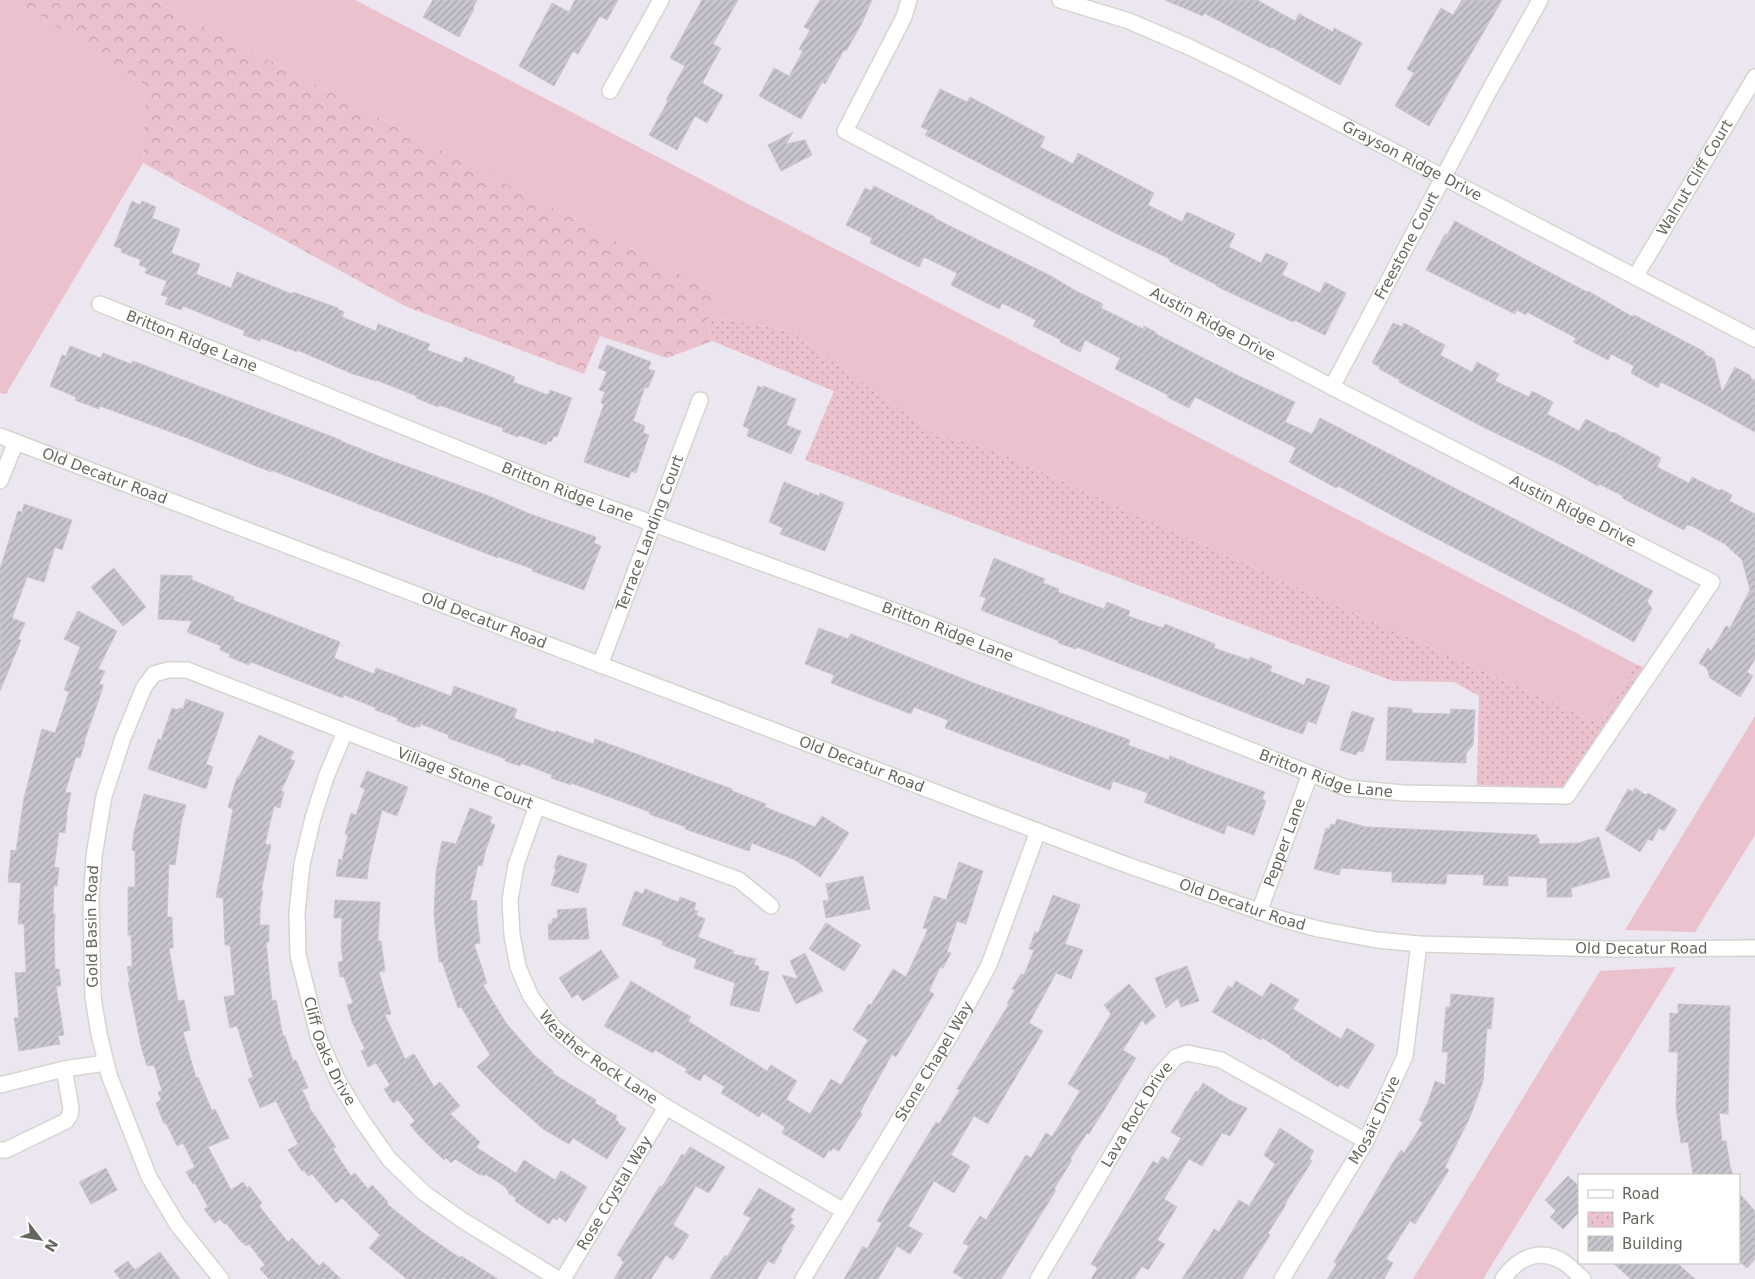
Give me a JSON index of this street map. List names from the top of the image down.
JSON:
{
  "streets": {
    "street": [
      "Grayson Ridge Drive",
      "Walnut Cliff Court",
      "Freestone Court",
      "Austin Ridge Drive",
      "Britton Ridge Lane",
      "Old Decatur Road",
      "Terrace Landing Court",
      "Village Stone Court",
      "Pepper Lane",
      "Gold Basin Road",
      "Cliff Oaks Drive",
      "Weather Rock Lane",
      "Stone Chapel Way",
      "Lava Rock Drive",
      "Mosaic Drive",
      "Rose Crystal Way"
    ]
  },
  "crossings": [
    ["Grayson Ridge Drive", "Walnut Cliff Court"],
    ["Grayson Ridge Drive", "Freestone Court"],
    ["Freestone Court", "Austin Ridge Drive"],
    ["Austin Ridge Drive", "Britton Ridge Lane"],
    ["Britton Ridge Lane", "Terrace Landing Court"],
    ["Britton Ridge Lane", "Pepper Lane"],
    ["Old Decatur Road", "Terrace Landing Court"],
    ["Old Decatur Road", "Pepper Lane"],
    ["Old Decatur Road", "Stone Chapel Way"],
    ["Old Decatur Road", "Mosaic Drive"],
    ["Village Stone Court", "Gold Basin Road"],
    ["Village Stone Court", "Cliff Oaks Drive"],
    ["Village Stone Court", "Weather Rock Lane"],
    ["Weather Rock Lane", "Stone Chapel Way"],
    ["Weather Rock Lane", "Rose Crystal Way"],
    ["Lava Rock Drive", "Mosaic Drive"]
  ],
  "legend": ["Road", "Park", "Building"],
  "north": "bottom right"
}
